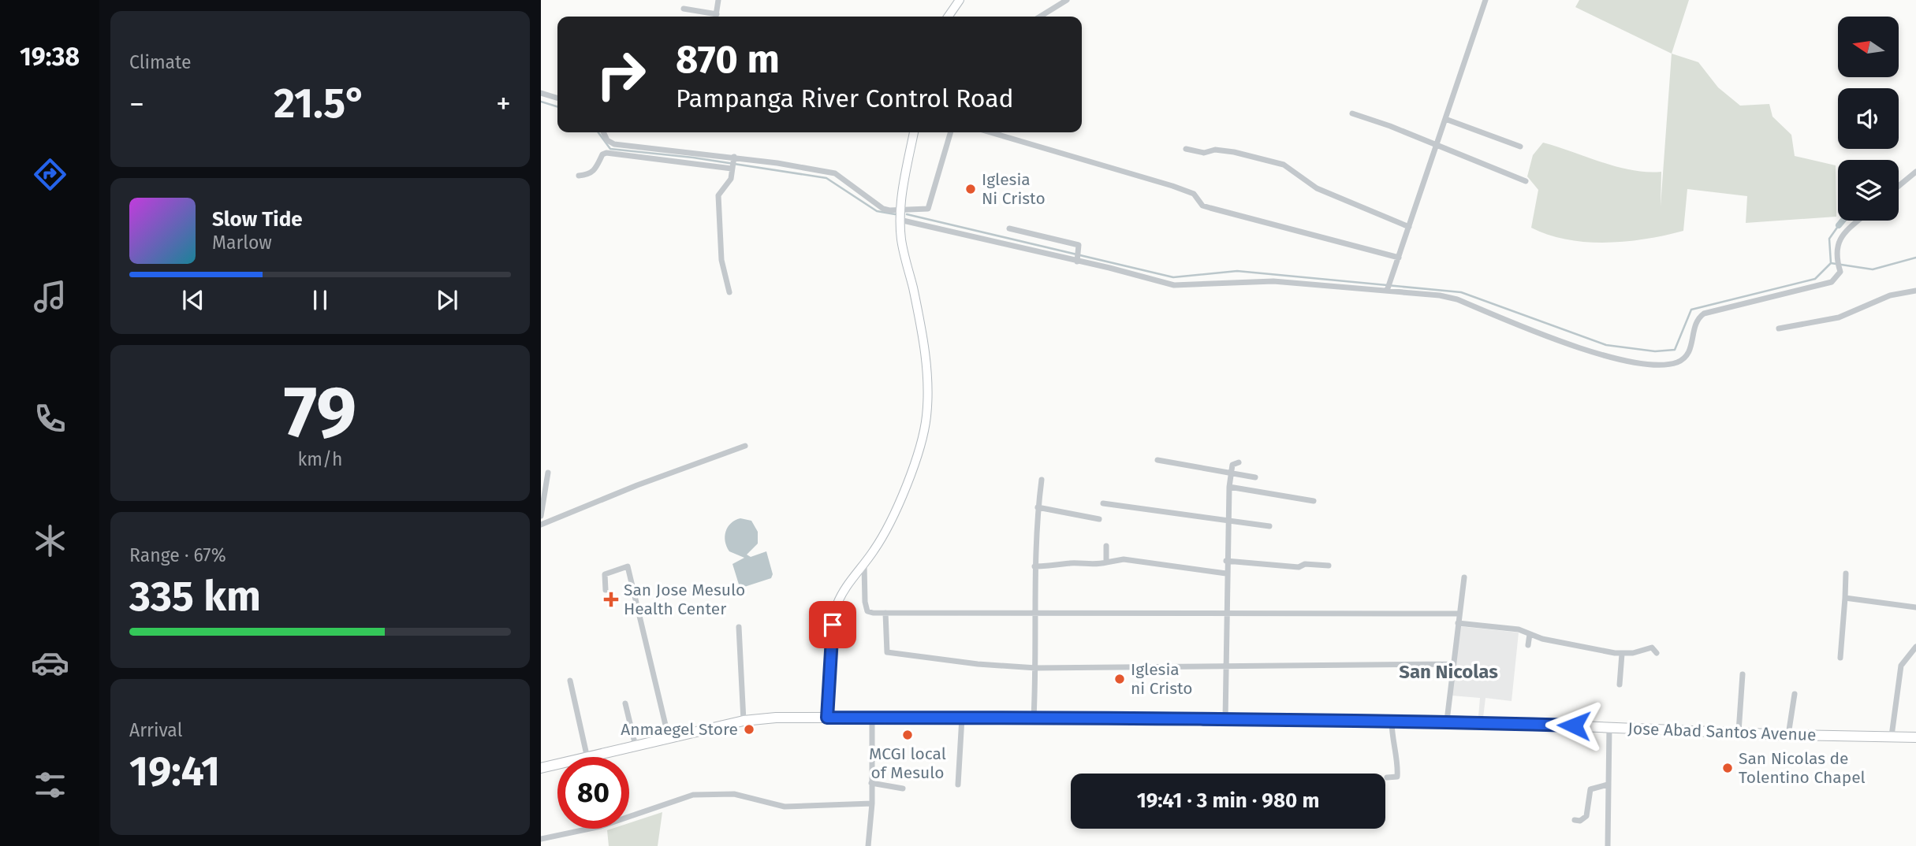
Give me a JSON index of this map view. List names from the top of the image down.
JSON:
{
  "streets": {
    "highway": ["Jose Abad Santos Avenue"]
  },
  "districts": ["San Nicolas"],
  "places": {
    "other": [
      "Iglesia Ni Cristo",
      "Iglesia ni Cristo",
      "Anmaegel Store",
      "MCGI local of Mesulo",
      "San Nicolas de Tolentino Chapel"
    ],
    "health": ["San Jose Mesulo Health Center"]
  },
  "north": "left",
  "page": {
    "tabs": "19:38",
    "tile": [
      "Climate",
      ["79", "km/h"],
      ["Range · 67%", "335 km"],
      ["Arrival", "19:41"]
    ],
    "turn": ["870 m", "Pampanga River Control Road"],
    "heat": ["−", "21.5°", "+"],
    "song": ["Slow Tide", "Marlow"],
    "limit": "80",
    "trip": "19:41 · 3 min · 980 m"
  }
}
